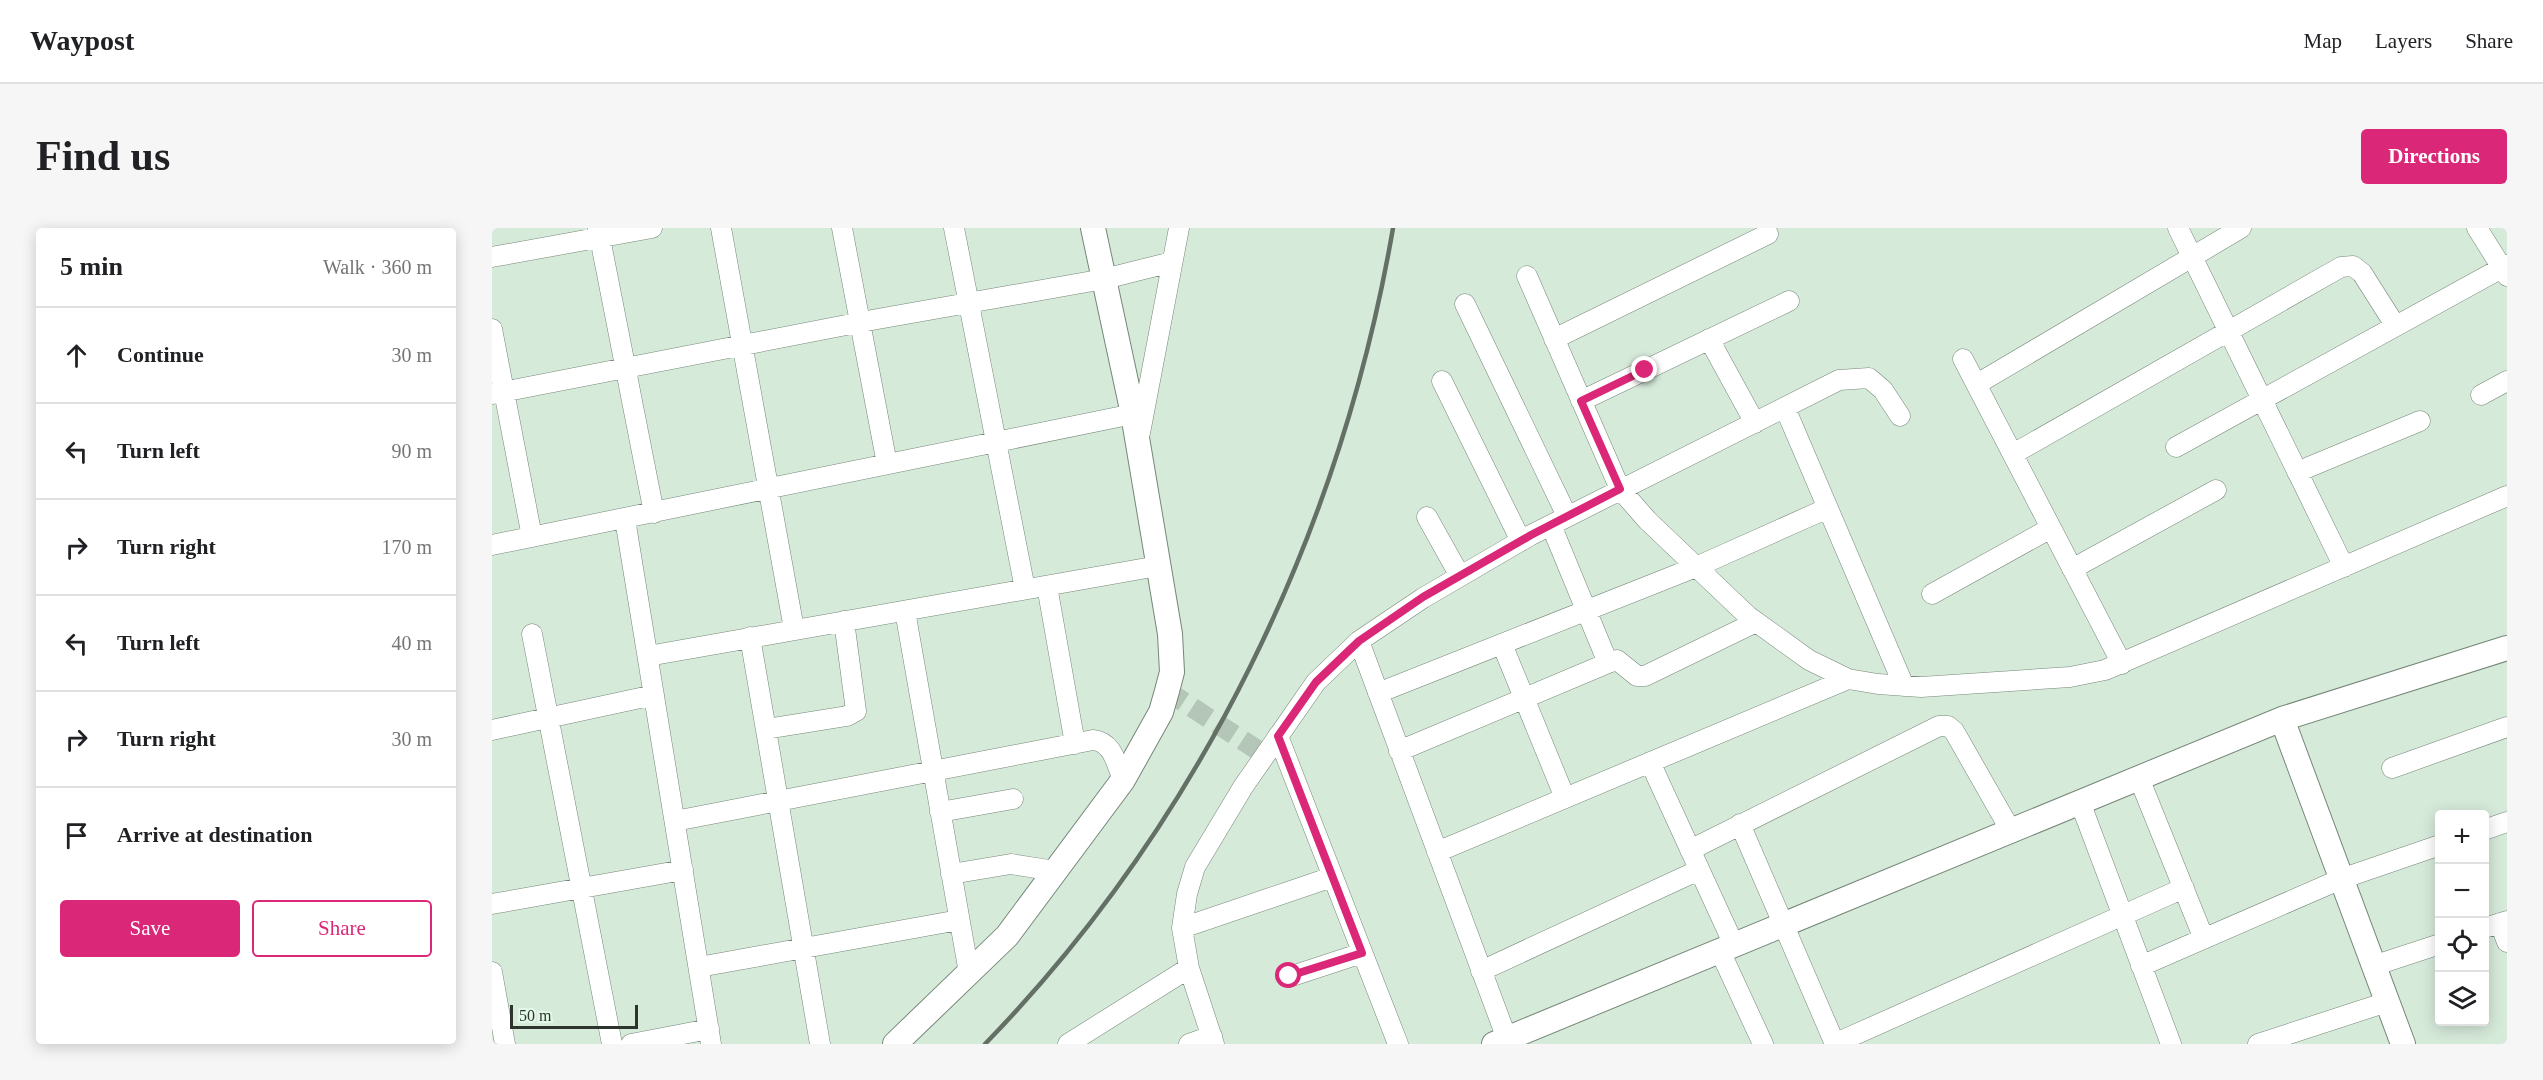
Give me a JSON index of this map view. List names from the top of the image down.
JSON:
{
  "scale_bar": "50 m",
  "page": {
    "header": "Waypost",
    "nav": ["Map", "Layers", "Share"],
    "buttons": [
      "Directions",
      ["Save", "Share"]
    ],
    "title": "Find us",
    "heading": ["5 min", "Walk · 360 m"],
    "list": [
      ["Continue", "30 m"],
      ["Turn left", "90 m"],
      ["Turn right", "170 m"],
      ["Turn left", "40 m"],
      ["Turn right", "30 m"],
      "Arrive at destination"
    ],
    "map_buttons": ["+", "−"],
    "scale": "50 m"
  }
}
